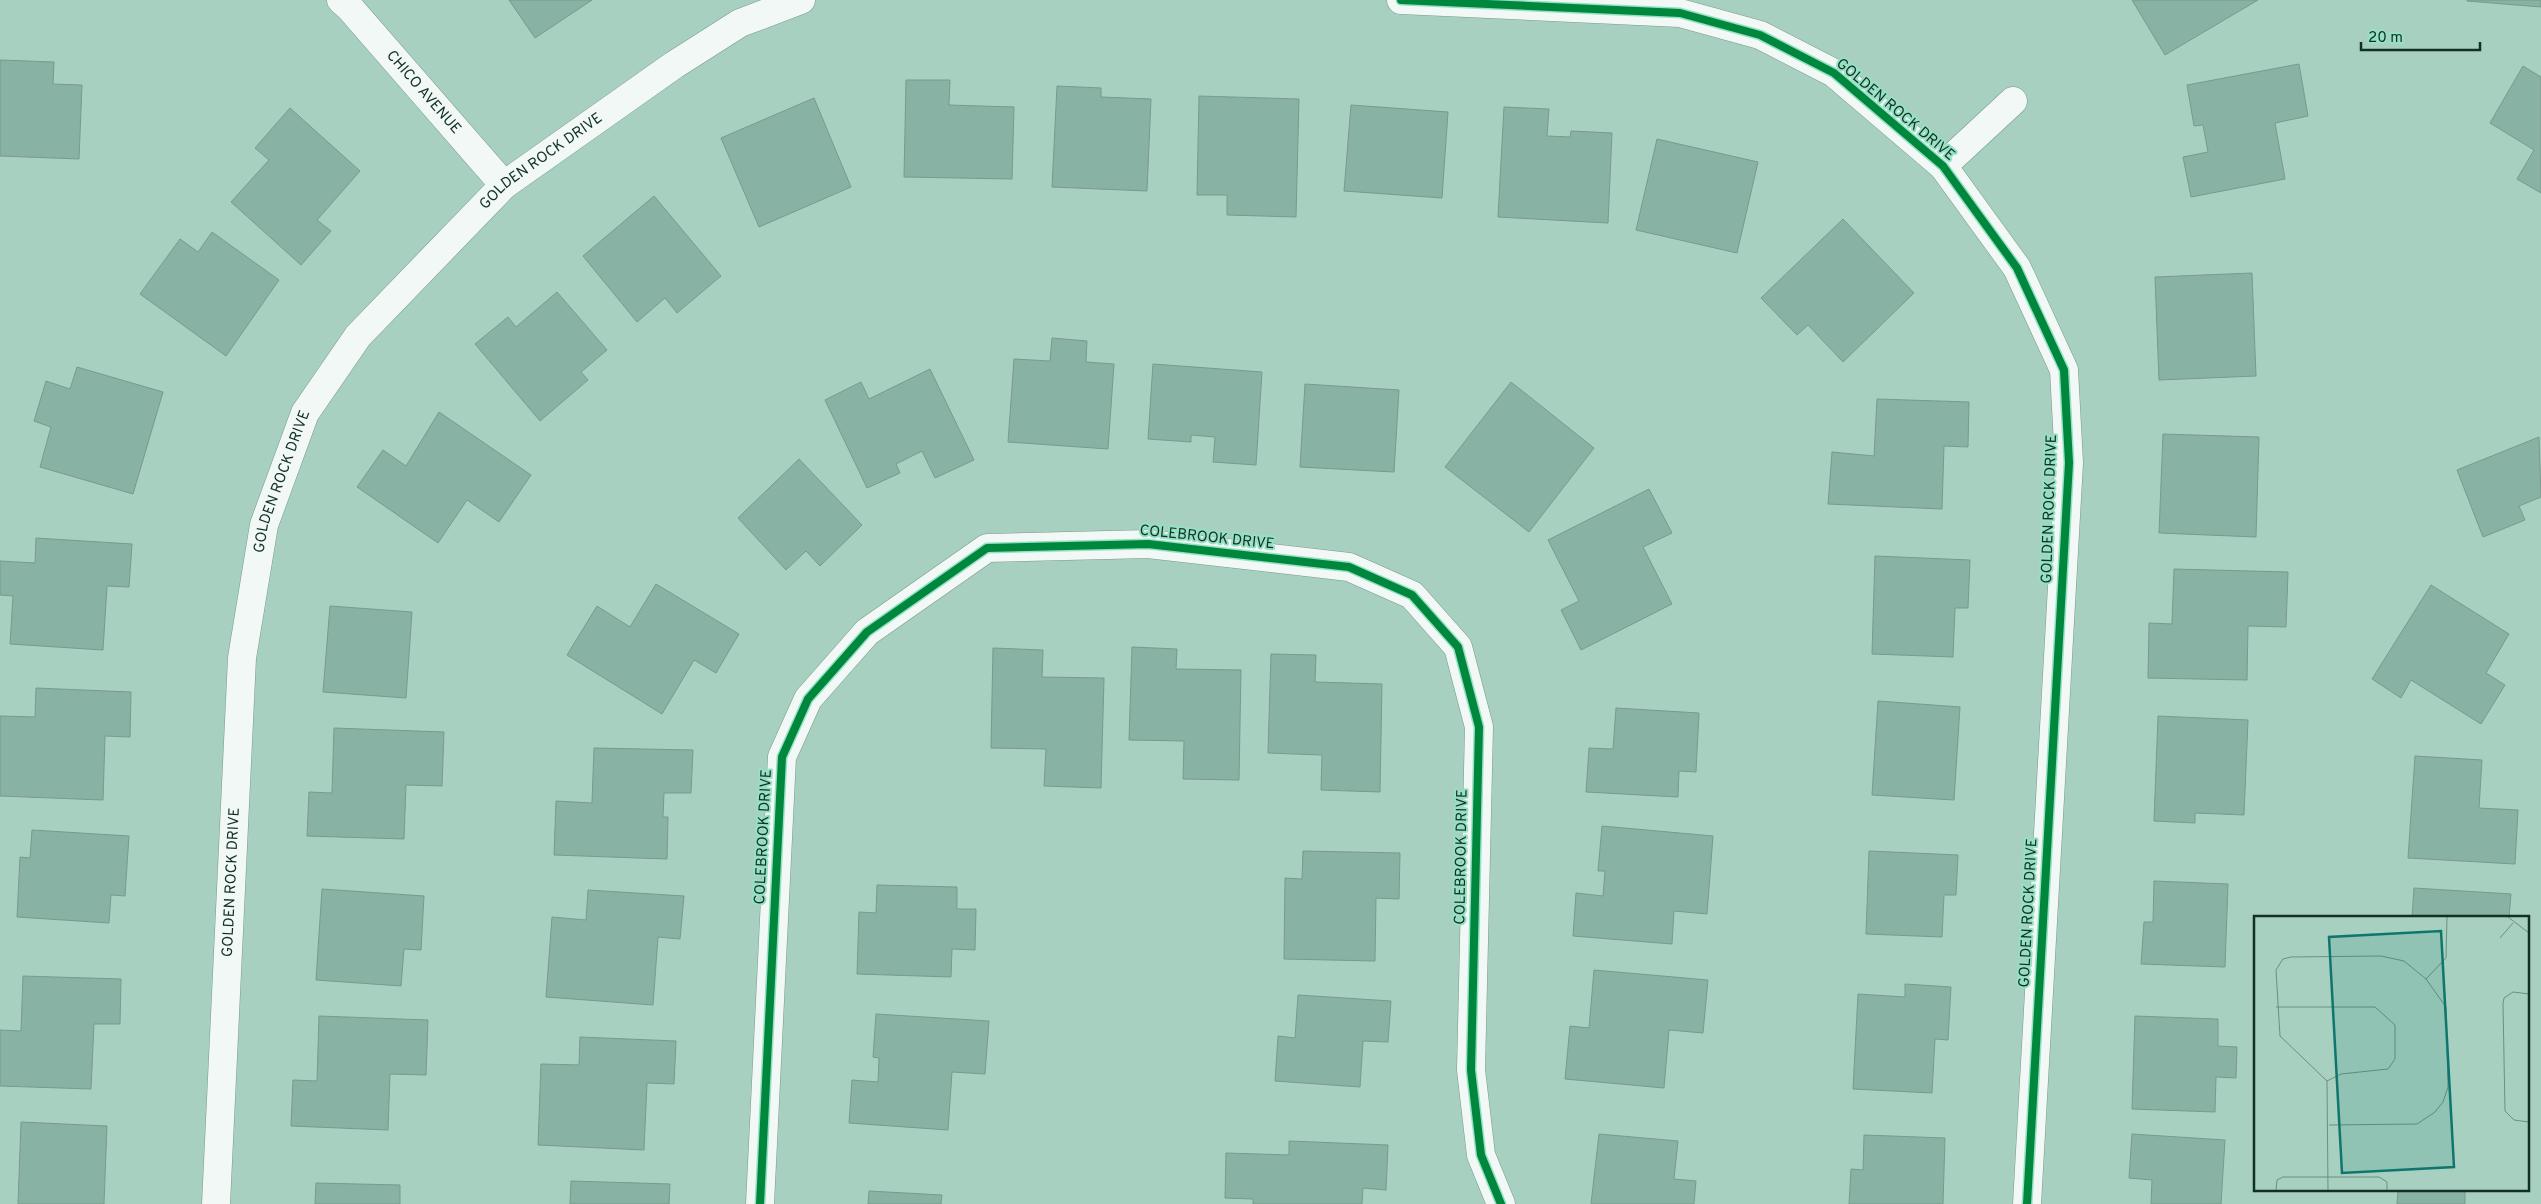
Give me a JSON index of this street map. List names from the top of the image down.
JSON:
{
  "streets": {
    "street": ["CHICO AVENUE", "GOLDEN ROCK DRIVE", "COLEBROOK DRIVE"]
  },
  "crossings": [
    ["CHICO AVENUE", "GOLDEN ROCK DRIVE"]
  ],
  "scale_bar": "20 m"
}
